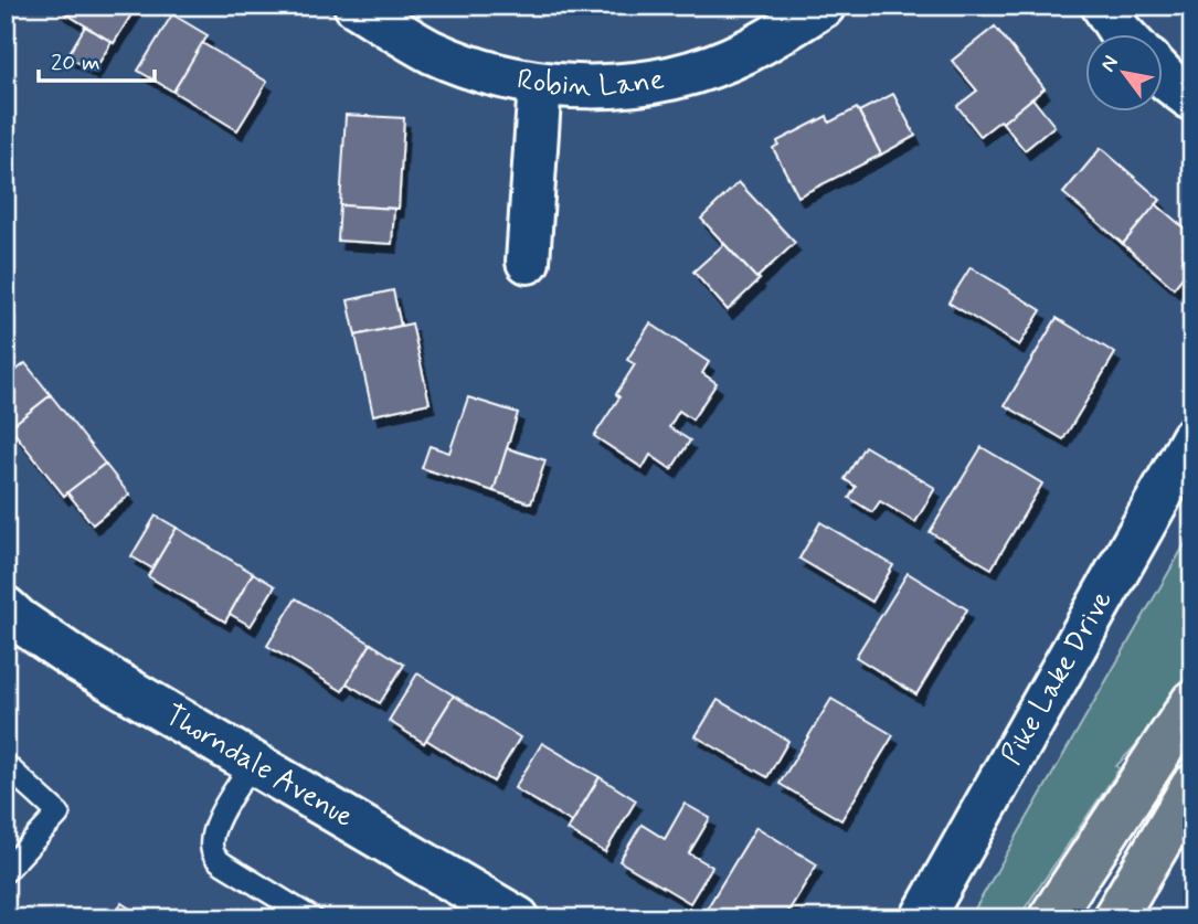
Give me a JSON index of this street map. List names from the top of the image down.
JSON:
{
  "streets": {
    "street": ["Robin Lane", "Pike Lake Drive", "Thorndale Avenue"]
  },
  "scale_bar": "20 m",
  "north": "top left"
}
